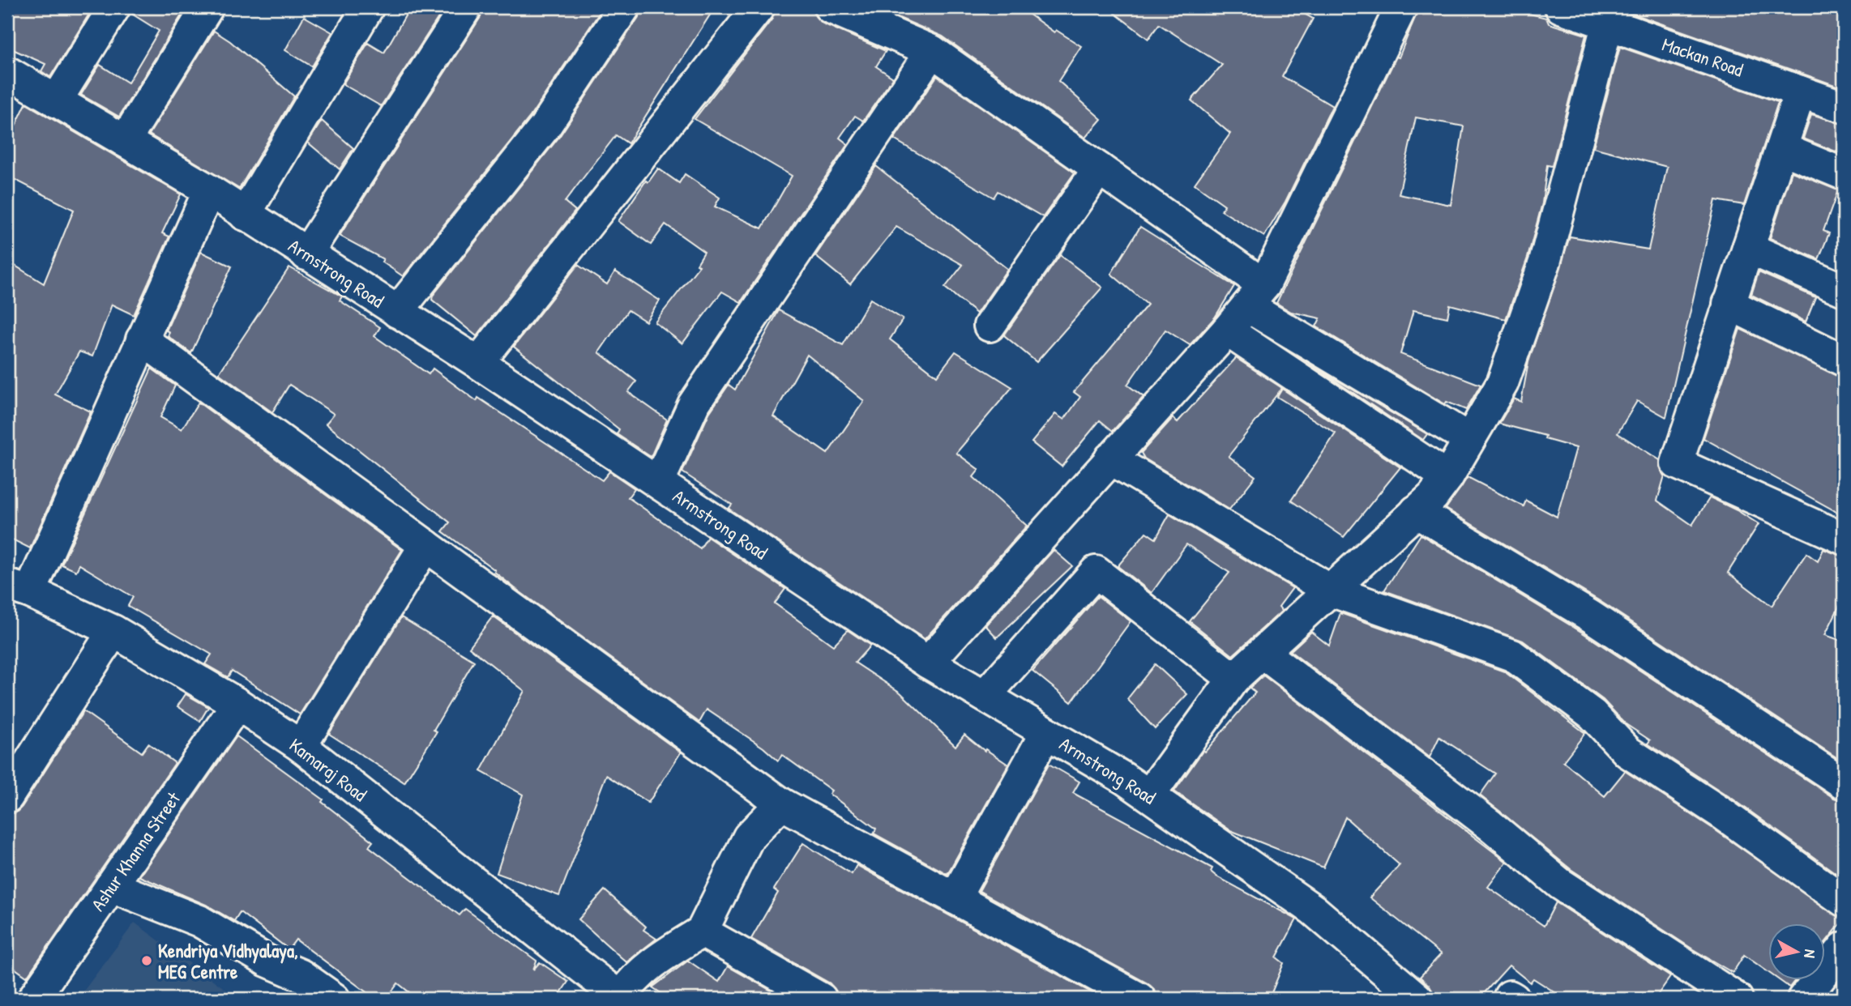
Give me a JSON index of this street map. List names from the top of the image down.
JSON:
{
  "streets": {
    "street": [
      "Mackan Road",
      "Armstrong Road",
      "Kamaraj Road",
      "Ashur Khanna Street"
    ]
  },
  "crossings": [
    ["Kamaraj Road", "Ashur Khanna Street"]
  ],
  "places": ["Kendriya Vidhyalaya, MEG Centre"],
  "north": "right"
}
